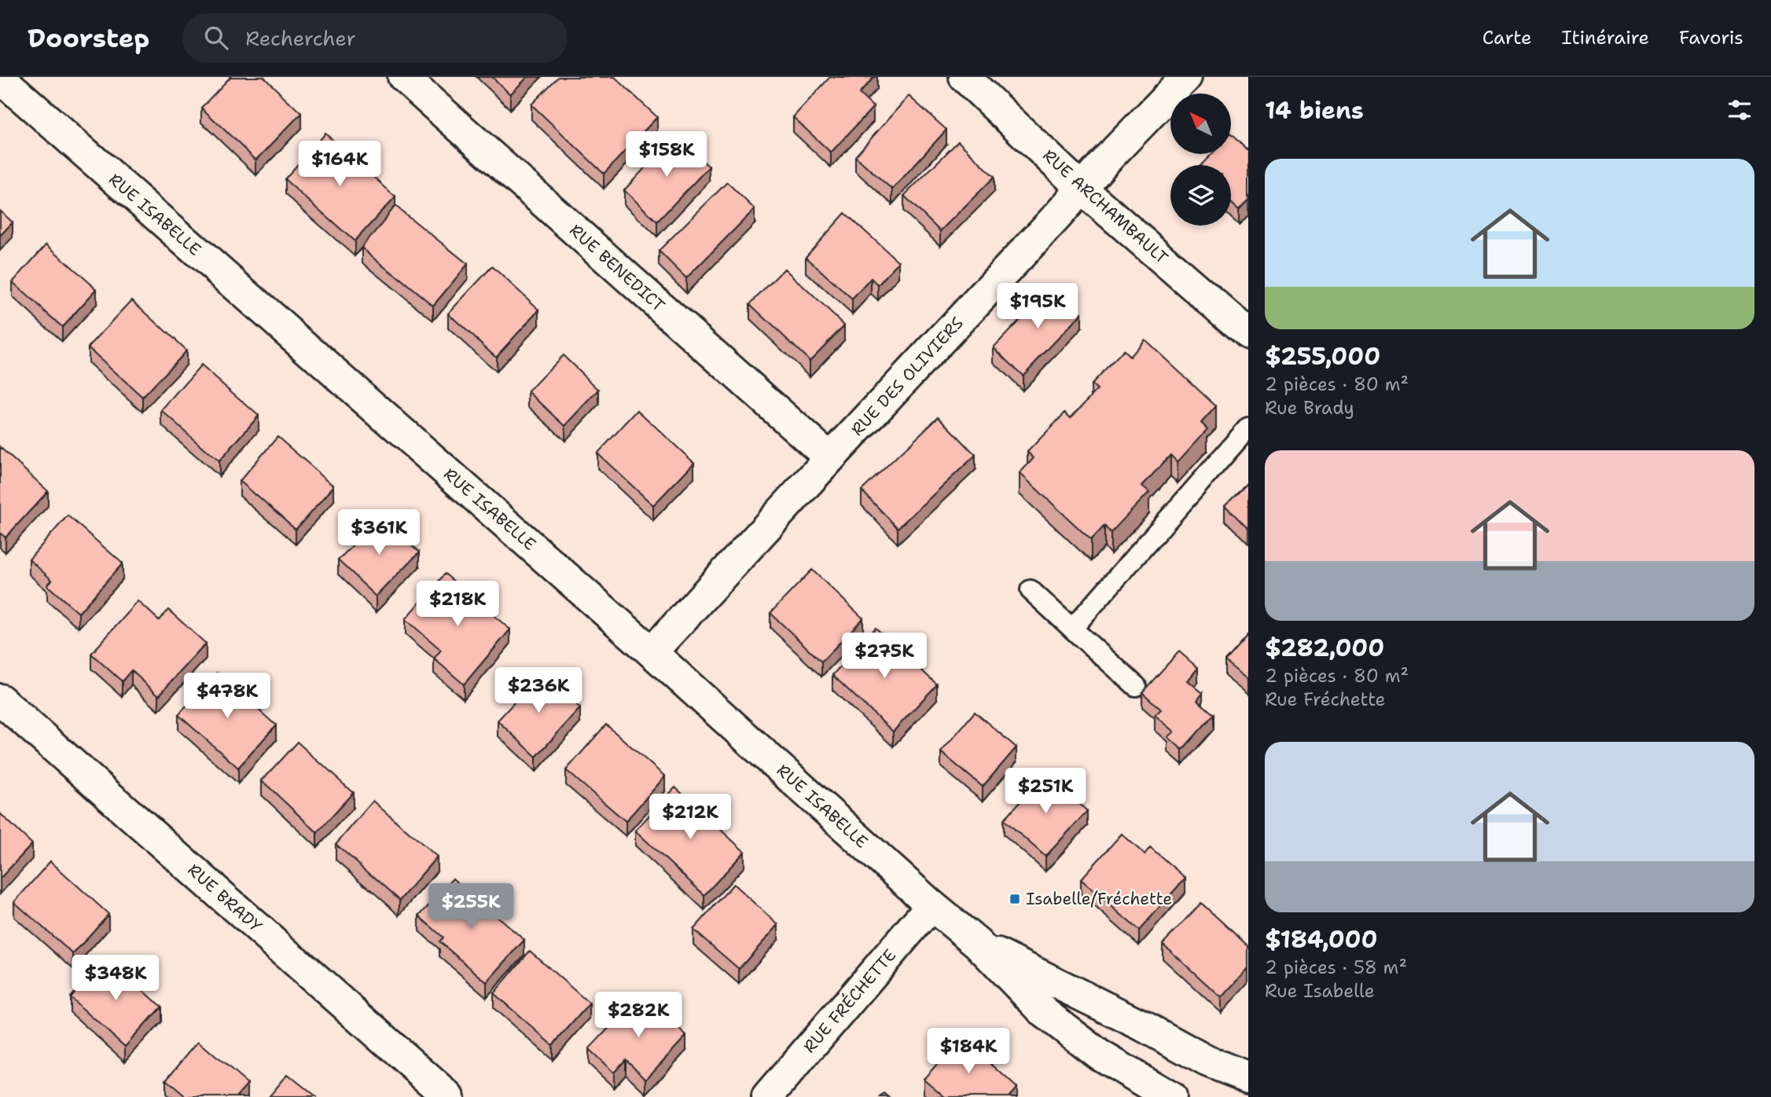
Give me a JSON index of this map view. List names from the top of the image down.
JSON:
{
  "streets": {
    "street": [
      "RUE ARCHAMBAULT",
      "RUE ISABELLE",
      "RUE BENEDICT",
      "RUE DES OLIVIERS",
      "RUE BRADY",
      "RUE FRÉCHETTE"
    ]
  },
  "crossings": [
    ["RUE ARCHAMBAULT", "RUE DES OLIVIERS"],
    ["RUE ISABELLE", "RUE DES OLIVIERS"],
    ["RUE ISABELLE", "RUE FRÉCHETTE"],
    ["RUE BENEDICT", "RUE DES OLIVIERS"]
  ],
  "places": {
    "transit": ["Isabelle/Fréchette"]
  },
  "north": "top left",
  "page": {
    "header": "Doorstep",
    "search": "Rechercher",
    "nav": ["Carte", "Itinéraire", "Favoris"],
    "heading": "14 biens",
    "price": [
      "$158K",
      "$164K",
      "$195K",
      "$361K",
      "$218K",
      "$275K",
      "$236K",
      "$478K",
      "$251K",
      "$212K",
      "$255K",
      "$348K",
      "$282K",
      "$184K"
    ],
    "list": [
      {
        "name": "$255,000",
        "note": "2 pièces · 80 m² · Rue Brady"
      },
      {
        "name": "$282,000",
        "note": "2 pièces · 80 m² · Rue Fréchette"
      },
      {
        "name": "$184,000",
        "note": "2 pièces · 58 m² · Rue Isabelle"
      }
    ]
  }
}
